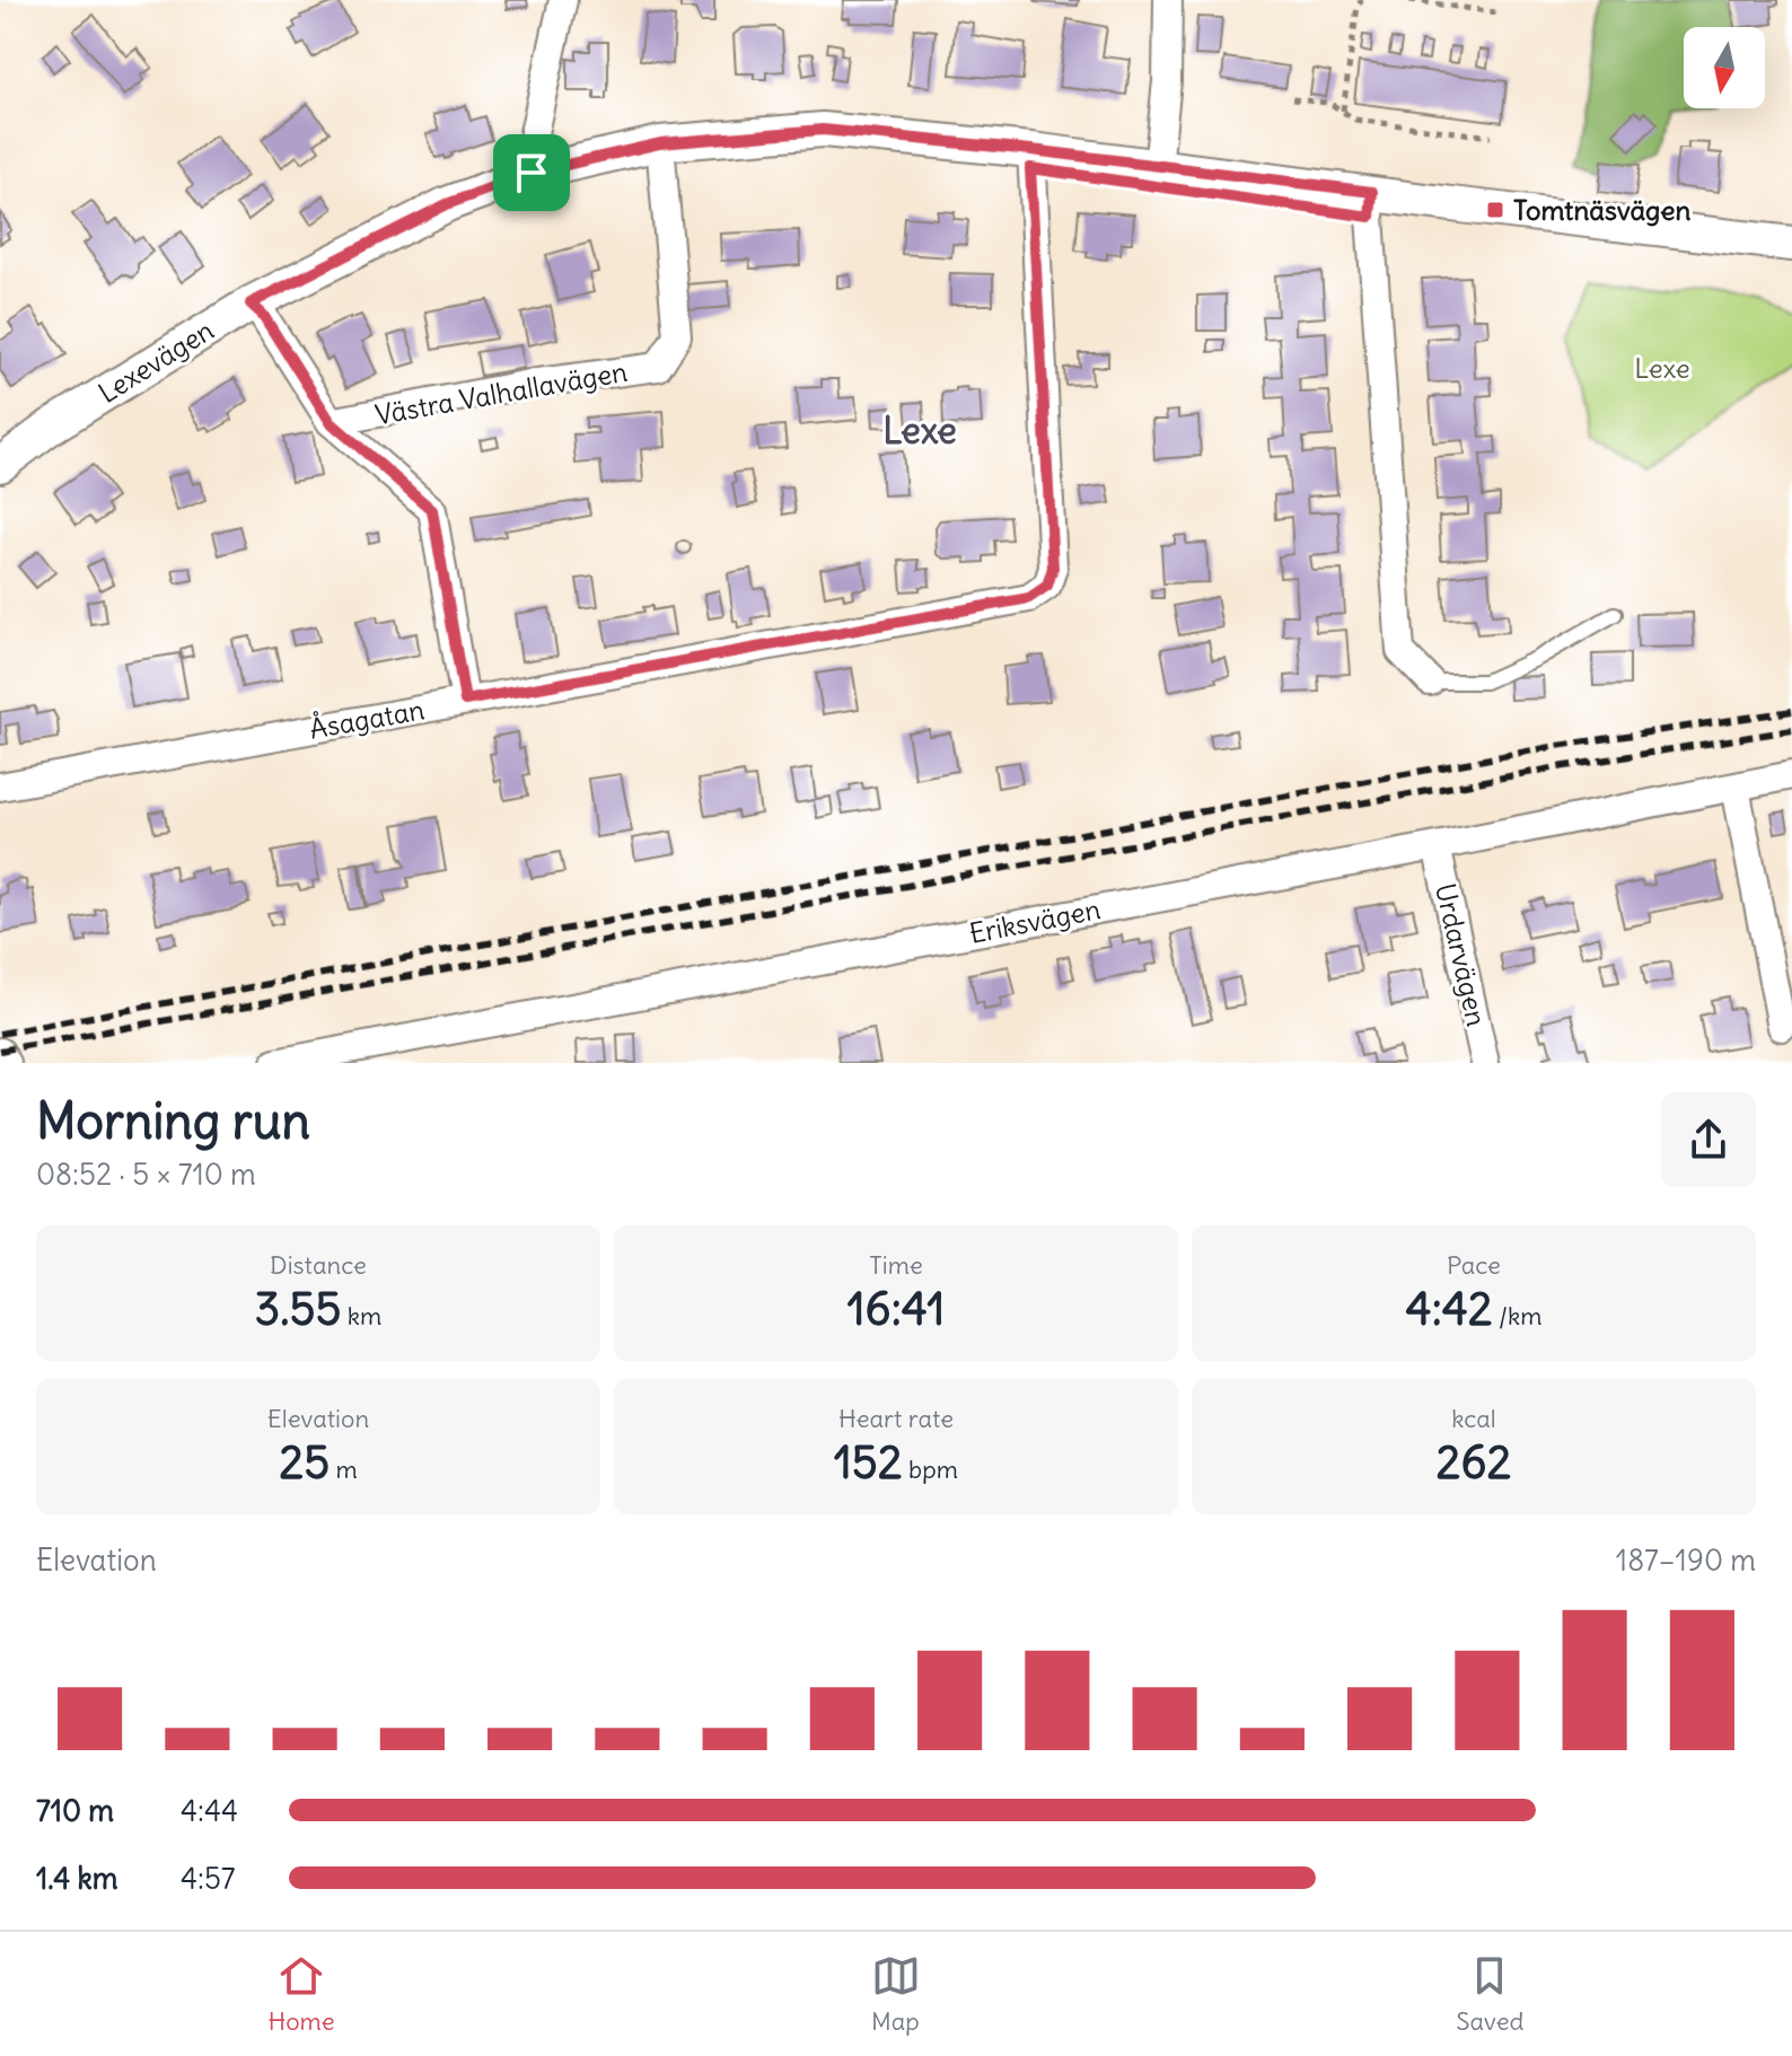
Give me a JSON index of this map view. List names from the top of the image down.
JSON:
{
  "streets": {
    "street": [
      "Lexevägen",
      "Västra Valhallavägen",
      "Åsagatan",
      "Eriksvägen",
      "Urdarvägen"
    ]
  },
  "crossings": [
    ["Lexevägen", "Västra Valhallavägen"],
    ["Lexevägen", "Åsagatan"],
    ["Eriksvägen", "Urdarvägen"]
  ],
  "districts": ["Lexe"],
  "parks": ["Lexe"],
  "places": {
    "transit": ["Tomtnäsvägen"]
  },
  "north": "bottom",
  "page": {
    "heading": ["Morning run", "08:52 · 5 × 710 m"],
    "stats": [
      ["Distance", "3.55 km"],
      ["Time", "16:41"],
      ["Pace", "4:42 /km"],
      ["Elevation", "25 m"],
      ["Heart rate", "152 bpm"],
      ["kcal", "262"]
    ],
    "chart": ["Elevation", "187–190 m"],
    "list": [
      {
        "name": "710 m",
        "note": "4:44"
      },
      {
        "name": "1.4 km",
        "note": "4:57"
      }
    ],
    "tabs": ["Home", "Map", "Saved"]
  }
}
